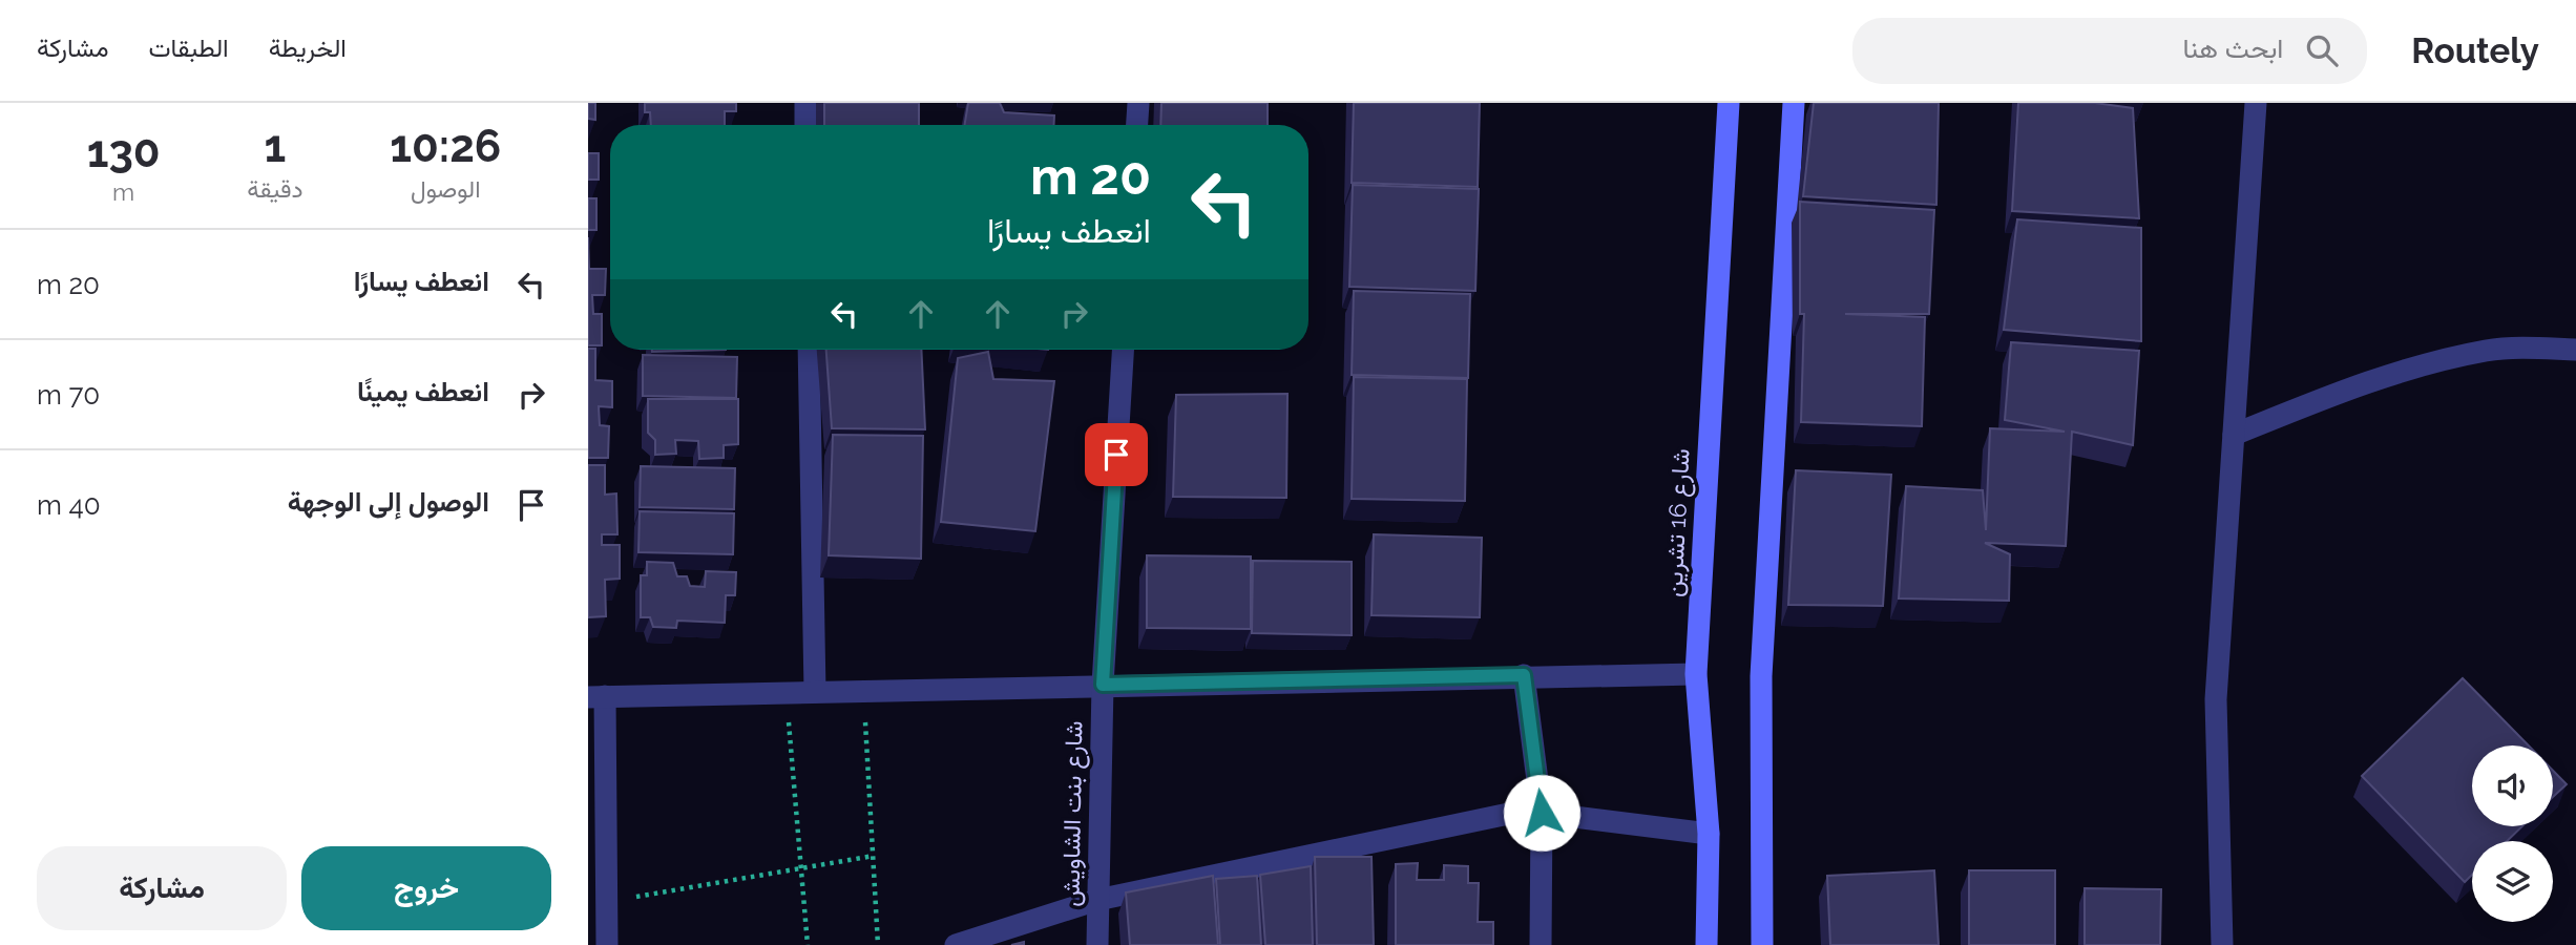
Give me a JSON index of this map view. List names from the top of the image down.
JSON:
{
  "streets": {
    "street": ["شارع 16 تشرين", "شارع بنت الشاويش"]
  },
  "page": {
    "header": "Routely",
    "search": "ابحث هنا",
    "nav": ["الخريطة", "الطبقات", "مشاركة"],
    "eta": [
      "10:26",
      "الوصول",
      "1",
      "دقيقة",
      "130",
      "m"
    ],
    "turn": ["20 m", "انعطف يسارًا"],
    "list": [
      {
        "name": "انعطف يسارًا",
        "value": "20 m"
      },
      {
        "name": "انعطف يمينًا",
        "value": "70 m"
      },
      {
        "name": "الوصول إلى الوجهة",
        "value": "40 m"
      }
    ],
    "buttons": ["خروج", "مشاركة"]
  }
}
